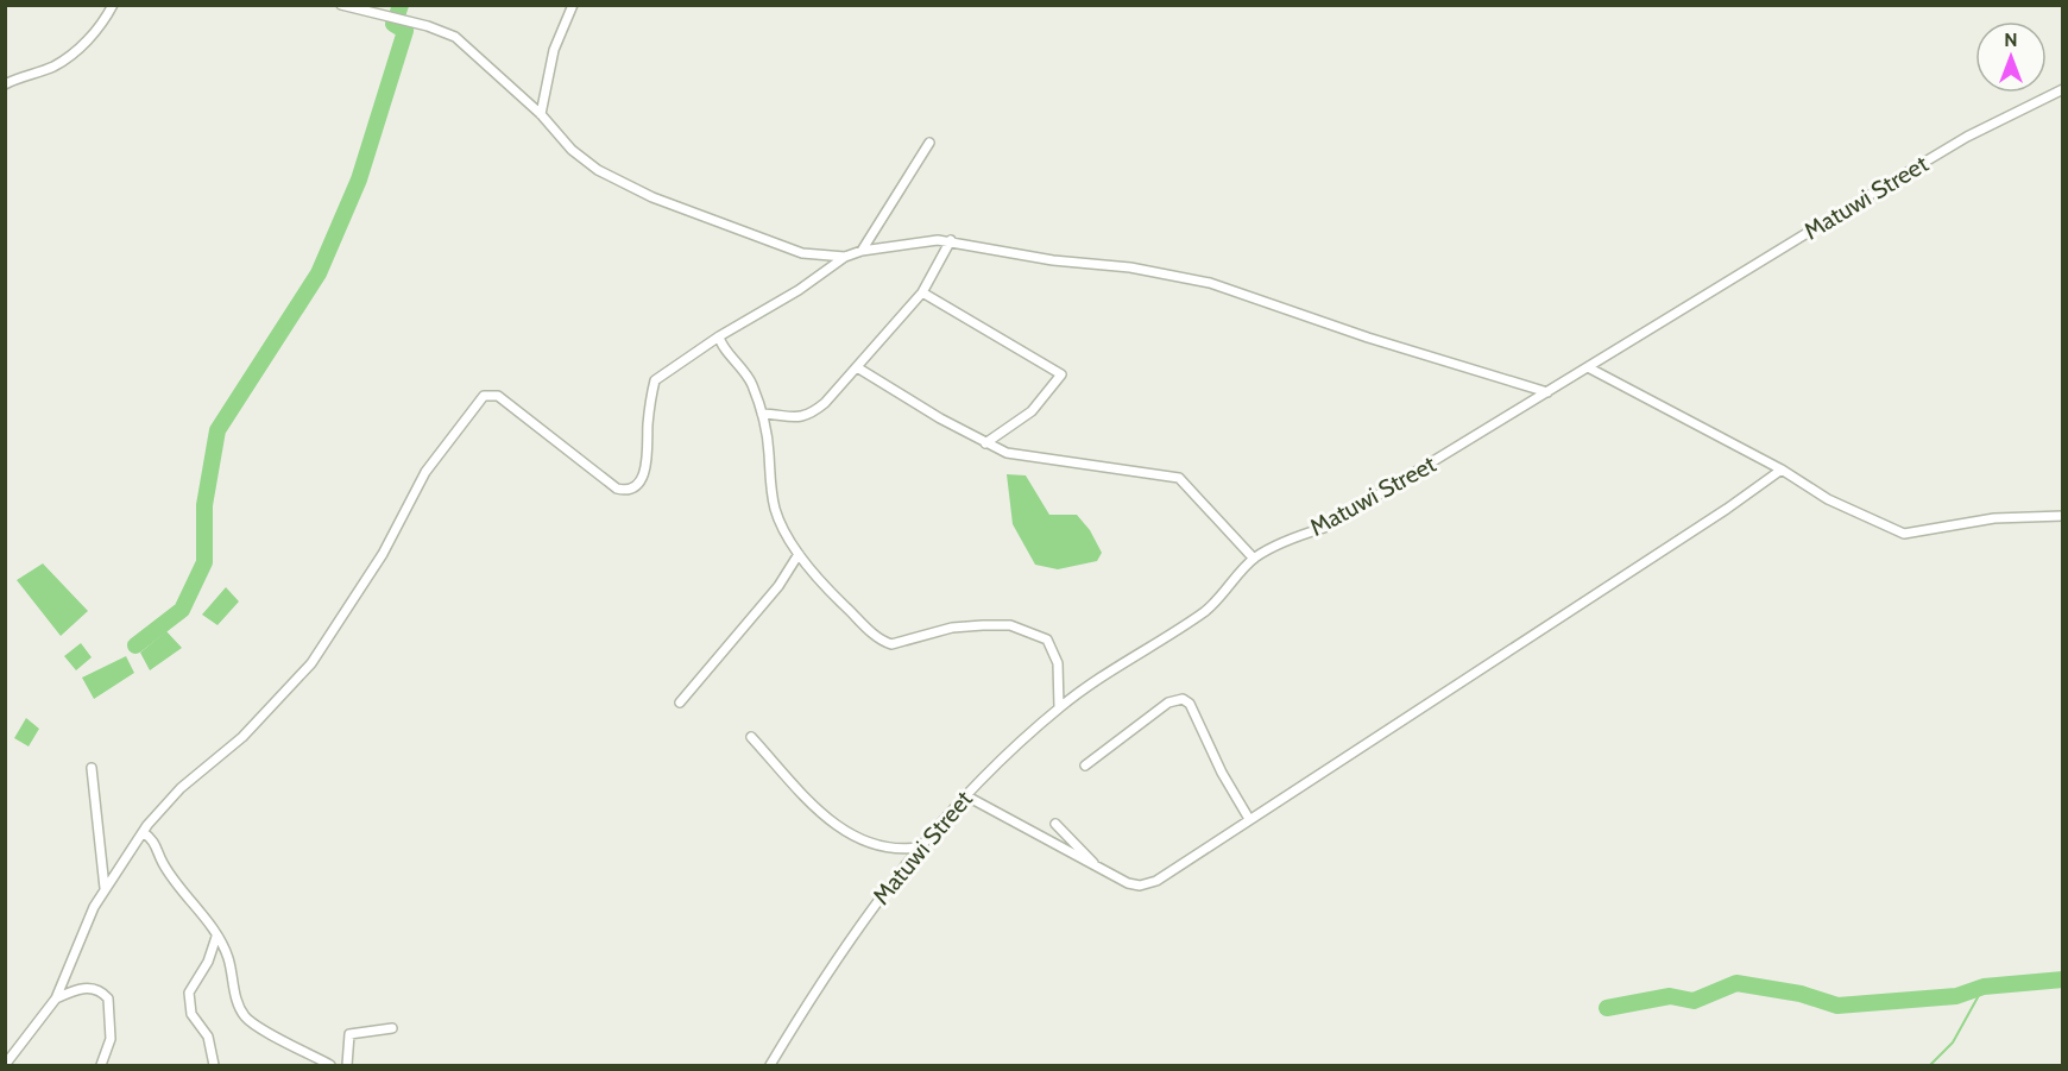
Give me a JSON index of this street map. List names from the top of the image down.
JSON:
{
  "streets": {
    "street": ["Matuwi Street"]
  },
  "north": "top"
}
